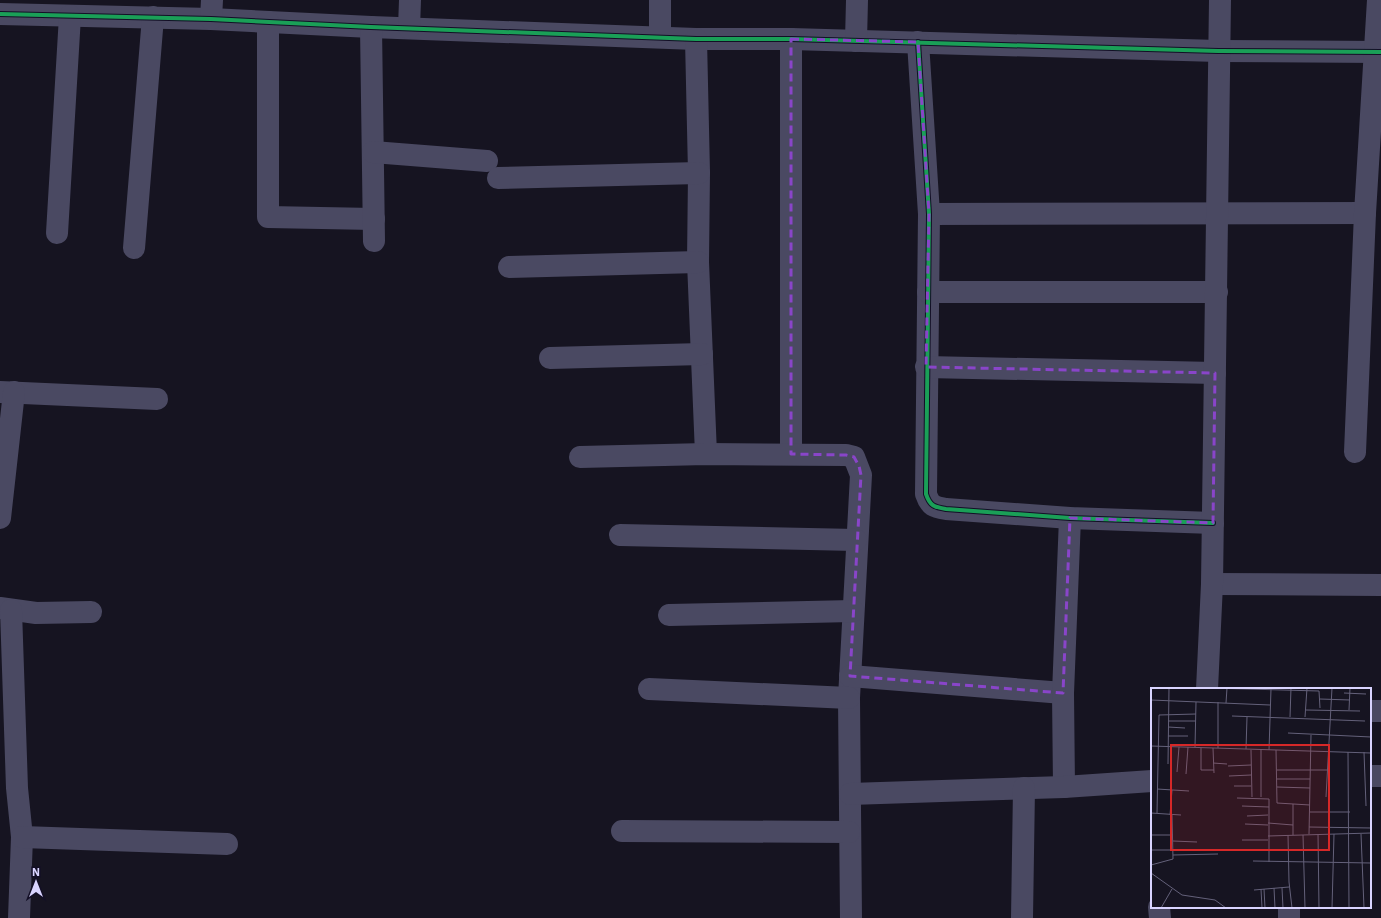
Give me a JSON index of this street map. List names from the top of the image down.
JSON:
{
  "north": "top"
}
